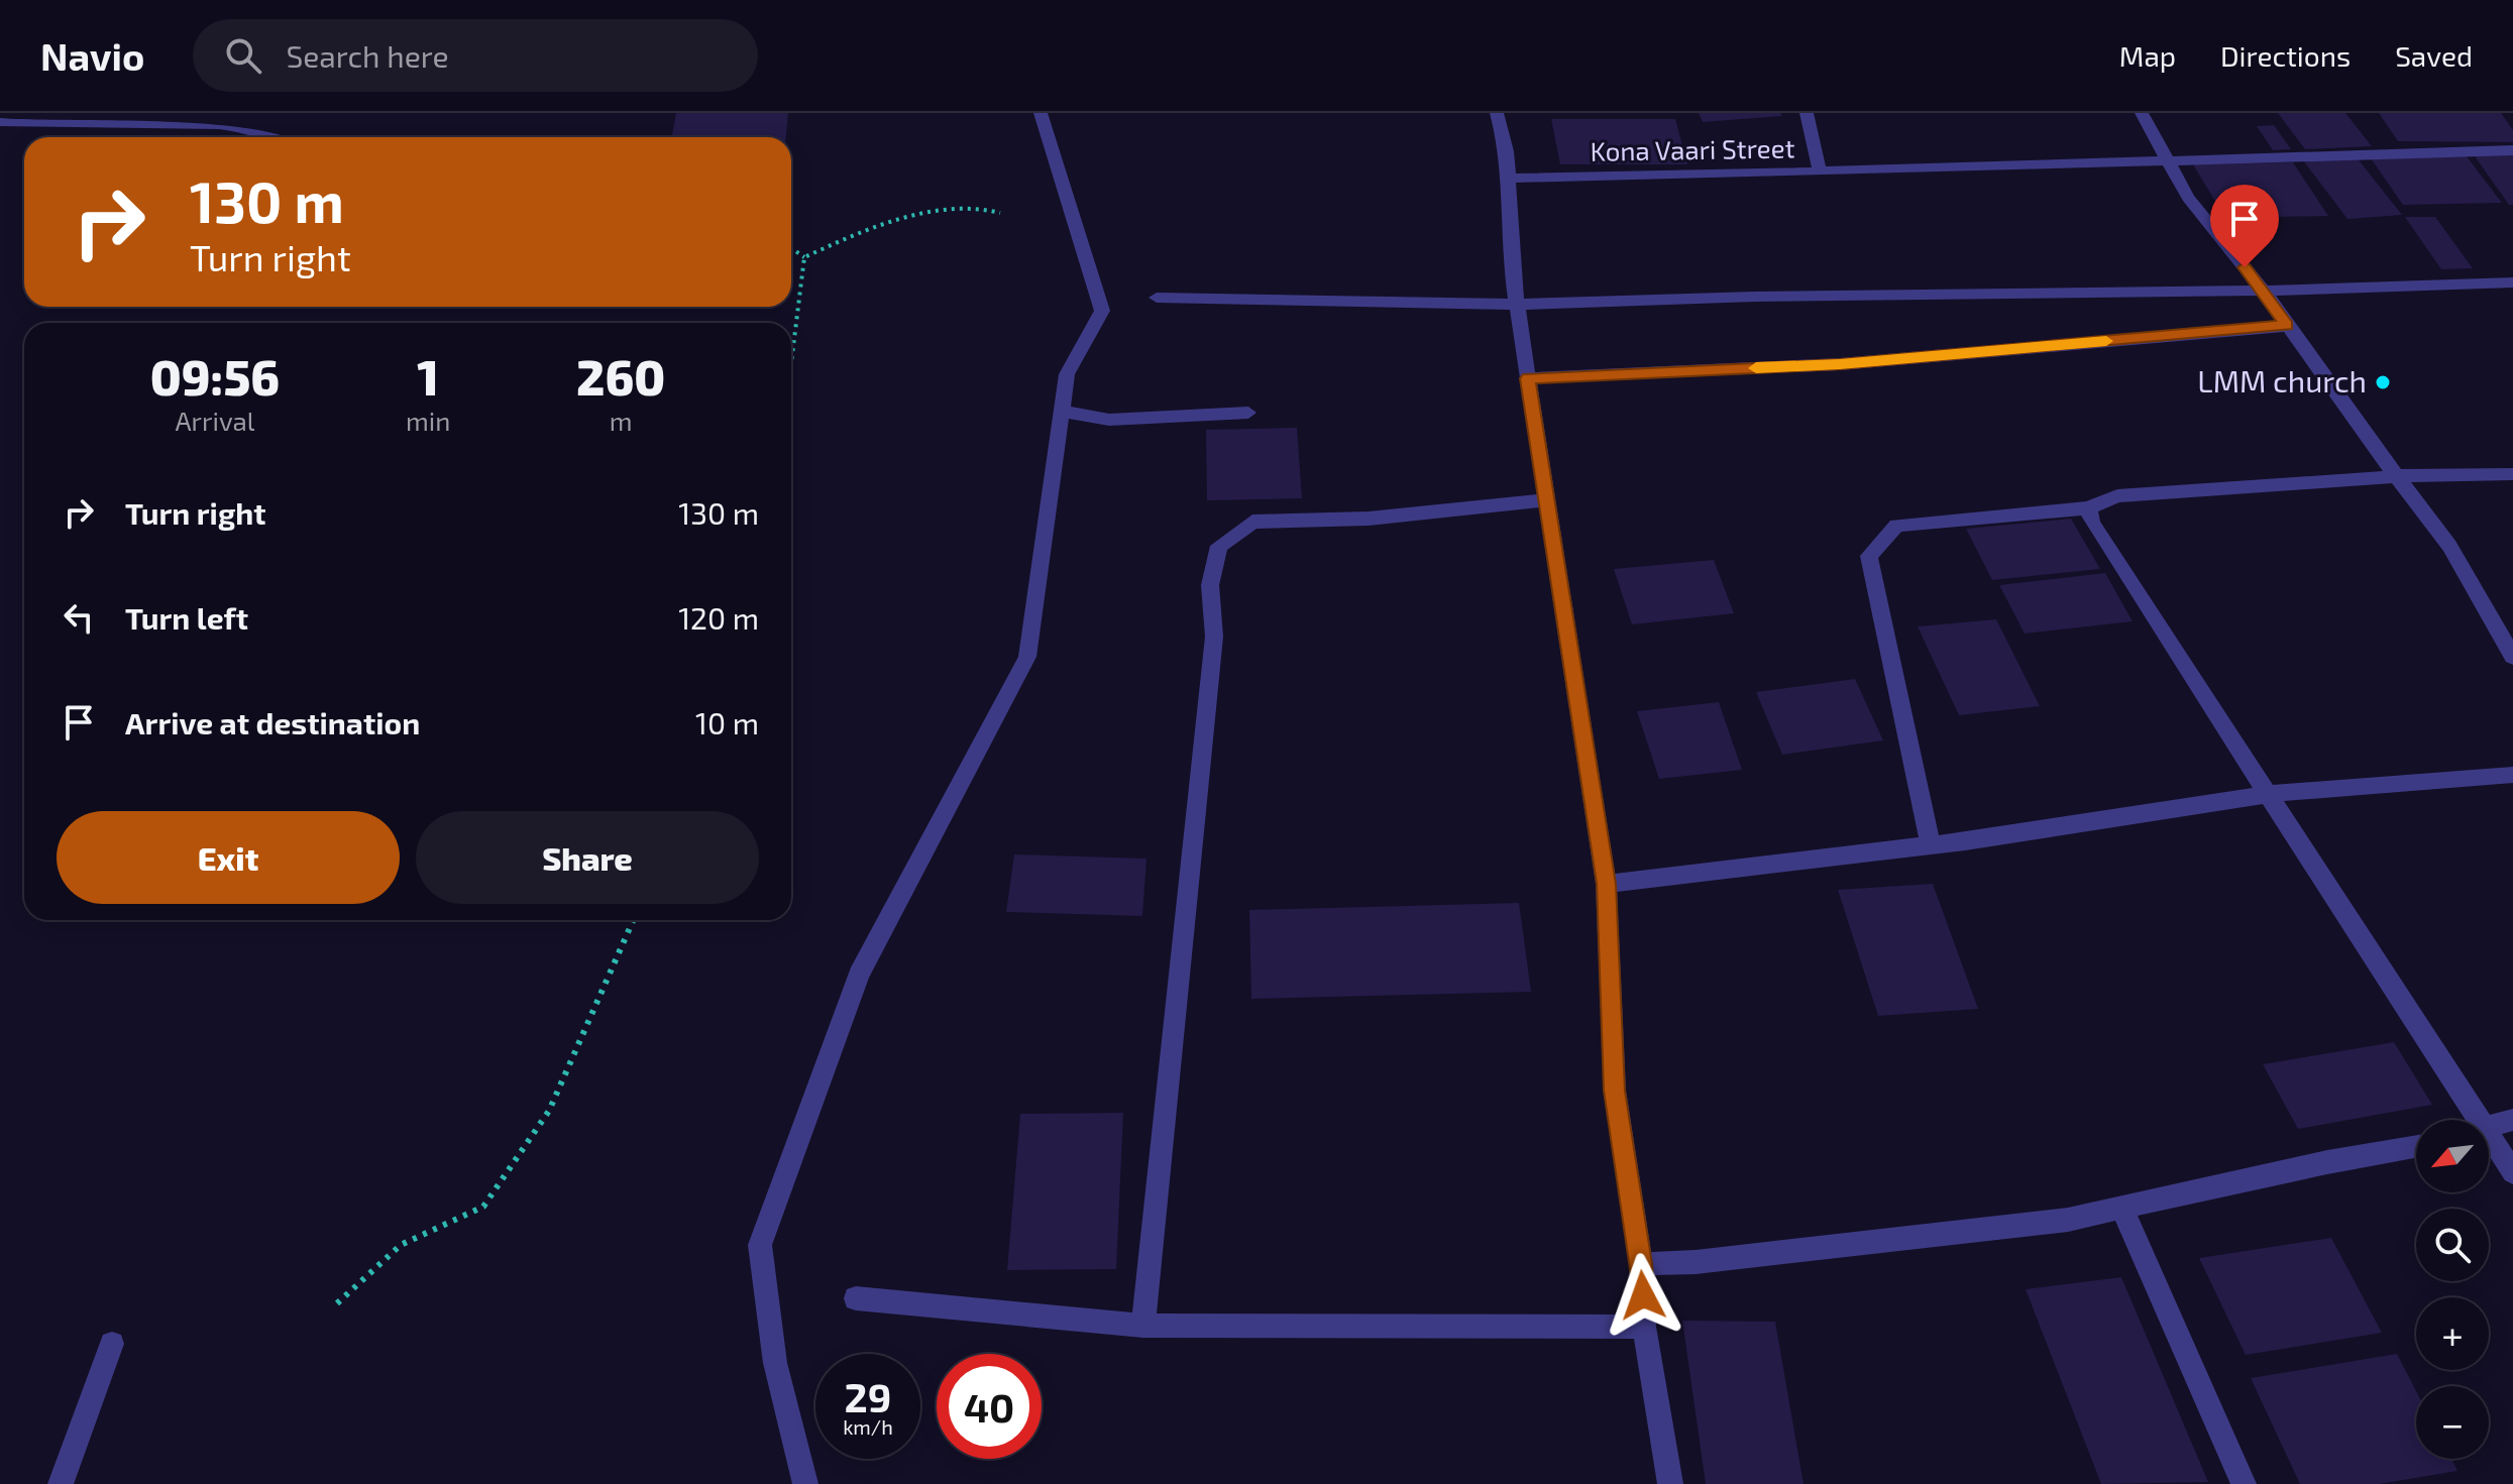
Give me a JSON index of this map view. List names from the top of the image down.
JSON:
{
  "streets": {
    "street": ["Kona Vaari Street"]
  },
  "places": ["LMM church"],
  "north": "bottom left",
  "page": {
    "header": "Navio",
    "search": "Search here",
    "nav": ["Map", "Directions", "Saved"],
    "turn": ["130 m", "Turn right"],
    "eta": [
      "09:56",
      "Arrival",
      "1",
      "min",
      "260",
      "m"
    ],
    "list": [
      {
        "name": "Turn right",
        "value": "130 m"
      },
      {
        "name": "Turn left",
        "value": "120 m"
      },
      {
        "name": "Arrive at destination",
        "value": "10 m"
      }
    ],
    "buttons": ["Exit", "Share"],
    "map_buttons": ["+", "−"],
    "speed": "29 km/h",
    "limit": "40"
  }
}
